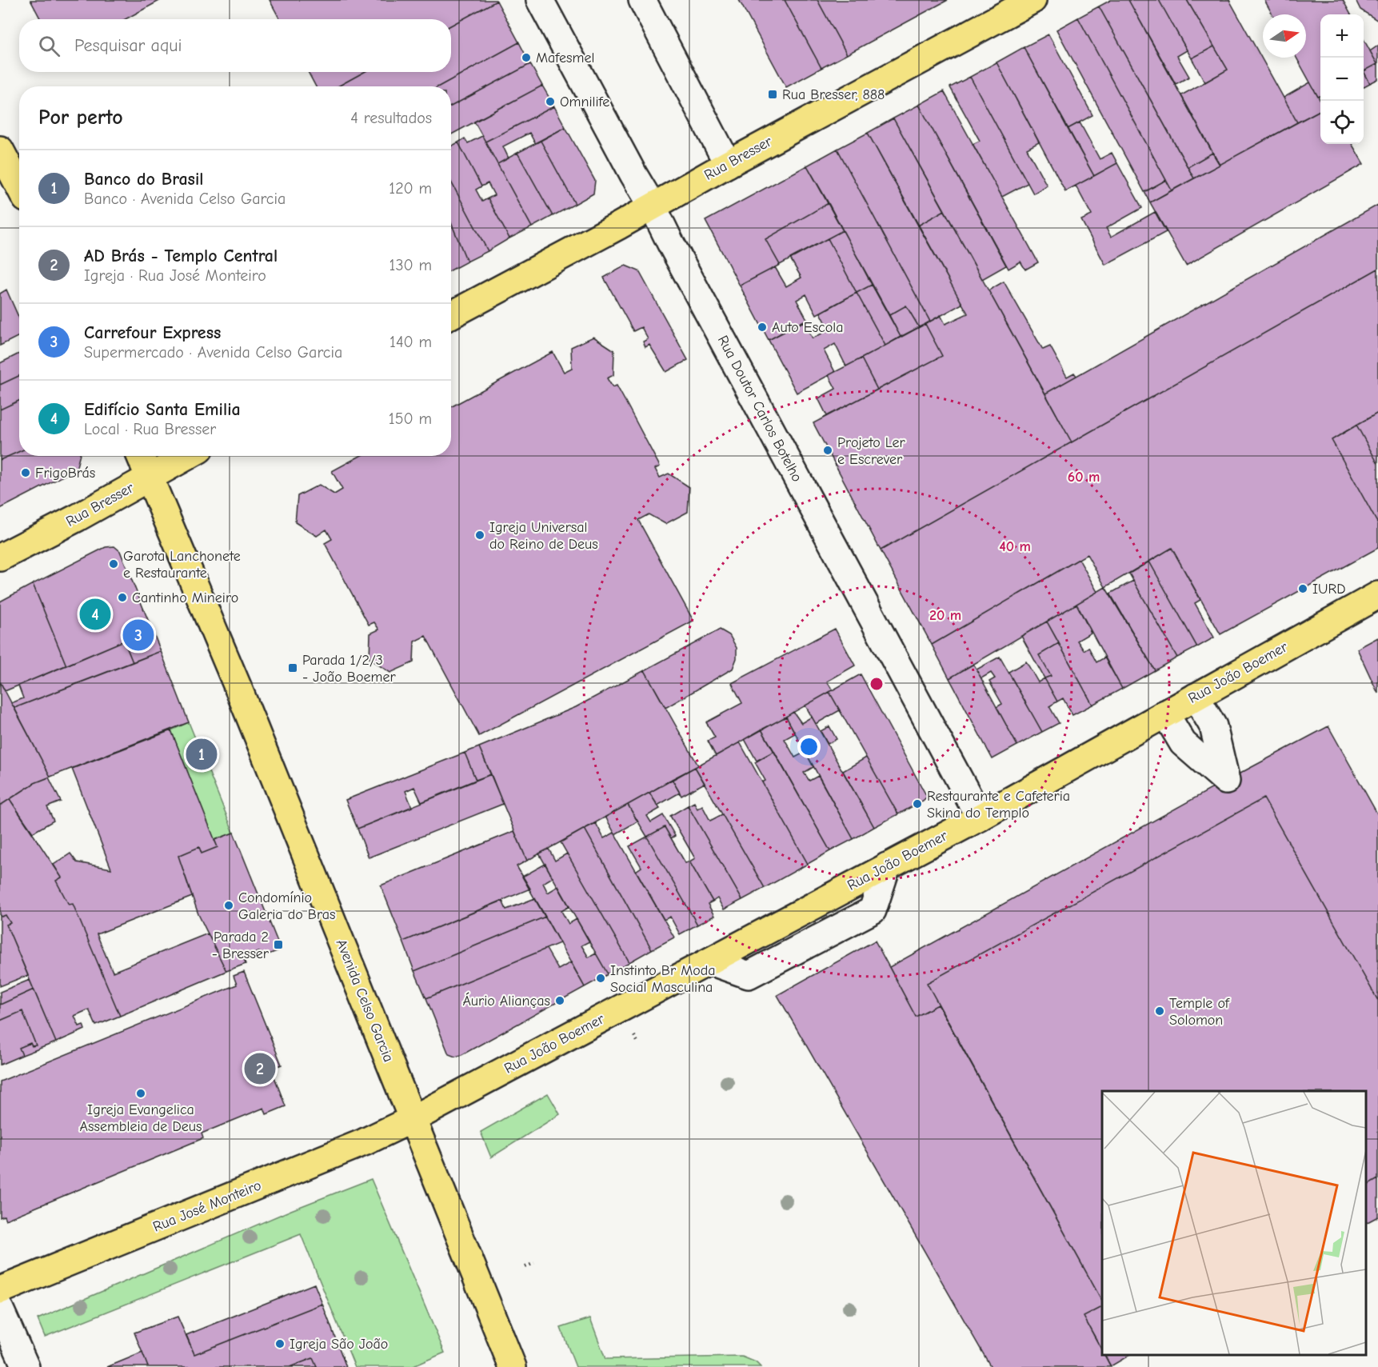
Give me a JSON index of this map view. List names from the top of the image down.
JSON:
{
  "streets": {
    "main road": [
      "Rua Bresser",
      "Rua João Boemer",
      "Avenida Celso Garcia",
      "Rua José Monteiro"
    ],
    "street": ["Rua Doutor Carlos Botelho"]
  },
  "crossings": [
    ["Rua Bresser", "Rua Doutor Carlos Botelho"],
    ["Rua Bresser", "Avenida Celso Garcia"],
    ["Rua Doutor Carlos Botelho", "Rua João Boemer"],
    ["Rua João Boemer", "Avenida Celso Garcia"],
    ["Rua João Boemer", "Rua José Monteiro"],
    ["Avenida Celso Garcia", "Rua José Monteiro"]
  ],
  "places": {
    "other": [
      "Mafesmel",
      "Omnilife",
      "Auto Escola",
      "Projeto Ler e Escrever",
      "FrigoBrás",
      "Igreja Universal do Reino de Deus",
      "Garota Lanchonete e Restaurante",
      "IURD",
      "Cantinho Mineiro",
      "Restaurante e Cafeteria Skina do Templo",
      "Condomínio Galeria do Bras",
      "Instinto Br Moda Social Masculina",
      "Áurio Alianças",
      "Temple of Solomon",
      "Igreja Evangelica Assembleia de Deus",
      "Igreja São João"
    ],
    "transit": ["Rua Bresser, 888", "Parada 1/2/3 - João Boemer", "Parada 2 - Bresser"]
  },
  "north": "right",
  "page": {
    "map_buttons": ["+", "−"],
    "search": "Pesquisar aqui",
    "heading": ["Por perto", "4 resultados"],
    "list": [
      {
        "mark": "1",
        "name": "Banco do Brasil",
        "note": "Banco · Avenida Celso Garcia",
        "value": "120 m"
      },
      {
        "mark": "2",
        "name": "AD Brás - Templo Central",
        "note": "Igreja · Rua José Monteiro",
        "value": "130 m"
      },
      {
        "mark": "3",
        "name": "Carrefour Express",
        "note": "Supermercado · Avenida Celso Garcia",
        "value": "140 m"
      },
      {
        "mark": "4",
        "name": "Edifício Santa Emilia",
        "note": "Local · Rua Bresser",
        "value": "150 m"
      }
    ],
    "pins": [
      "4",
      "3",
      "1",
      "2"
    ]
  },
  "rings": ["60 m", "40 m", "20 m"]
}
